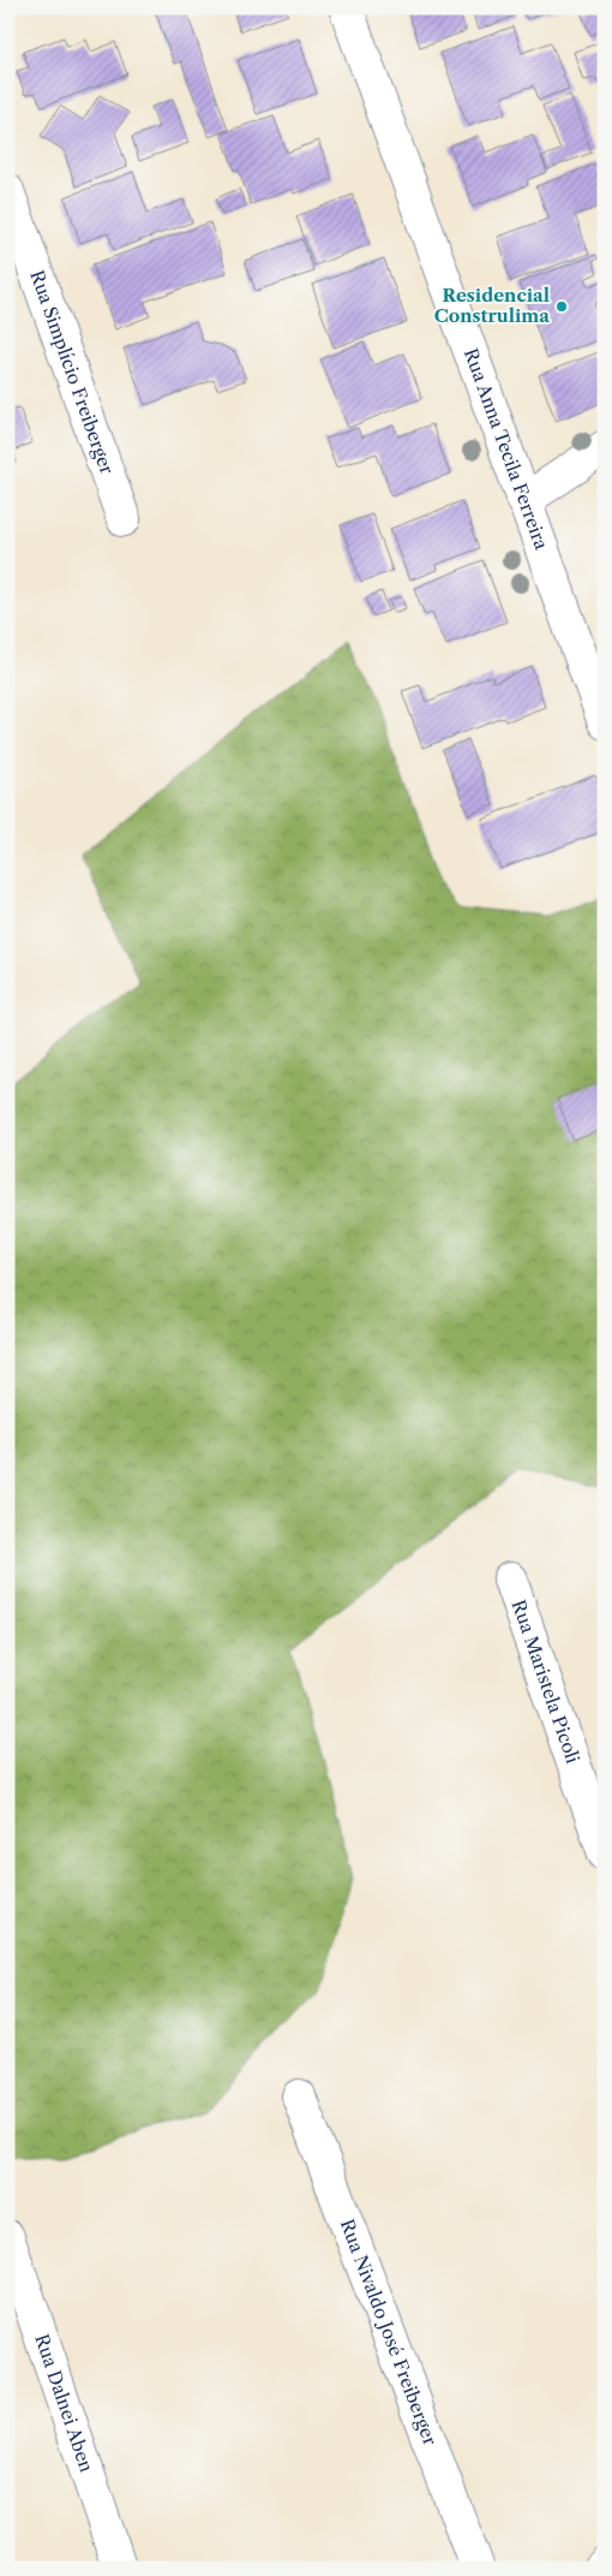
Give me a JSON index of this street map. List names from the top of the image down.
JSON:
{
  "streets": {
    "street": [
      "Rua Simplício Freiberger",
      "Rua Anna Tecila Ferreira",
      "Rua Maristela Picoli",
      "Rua Nivaldo José Freiberger",
      "Rua Dalnei Aben"
    ]
  },
  "places": ["Residencial Construlima"]
}
